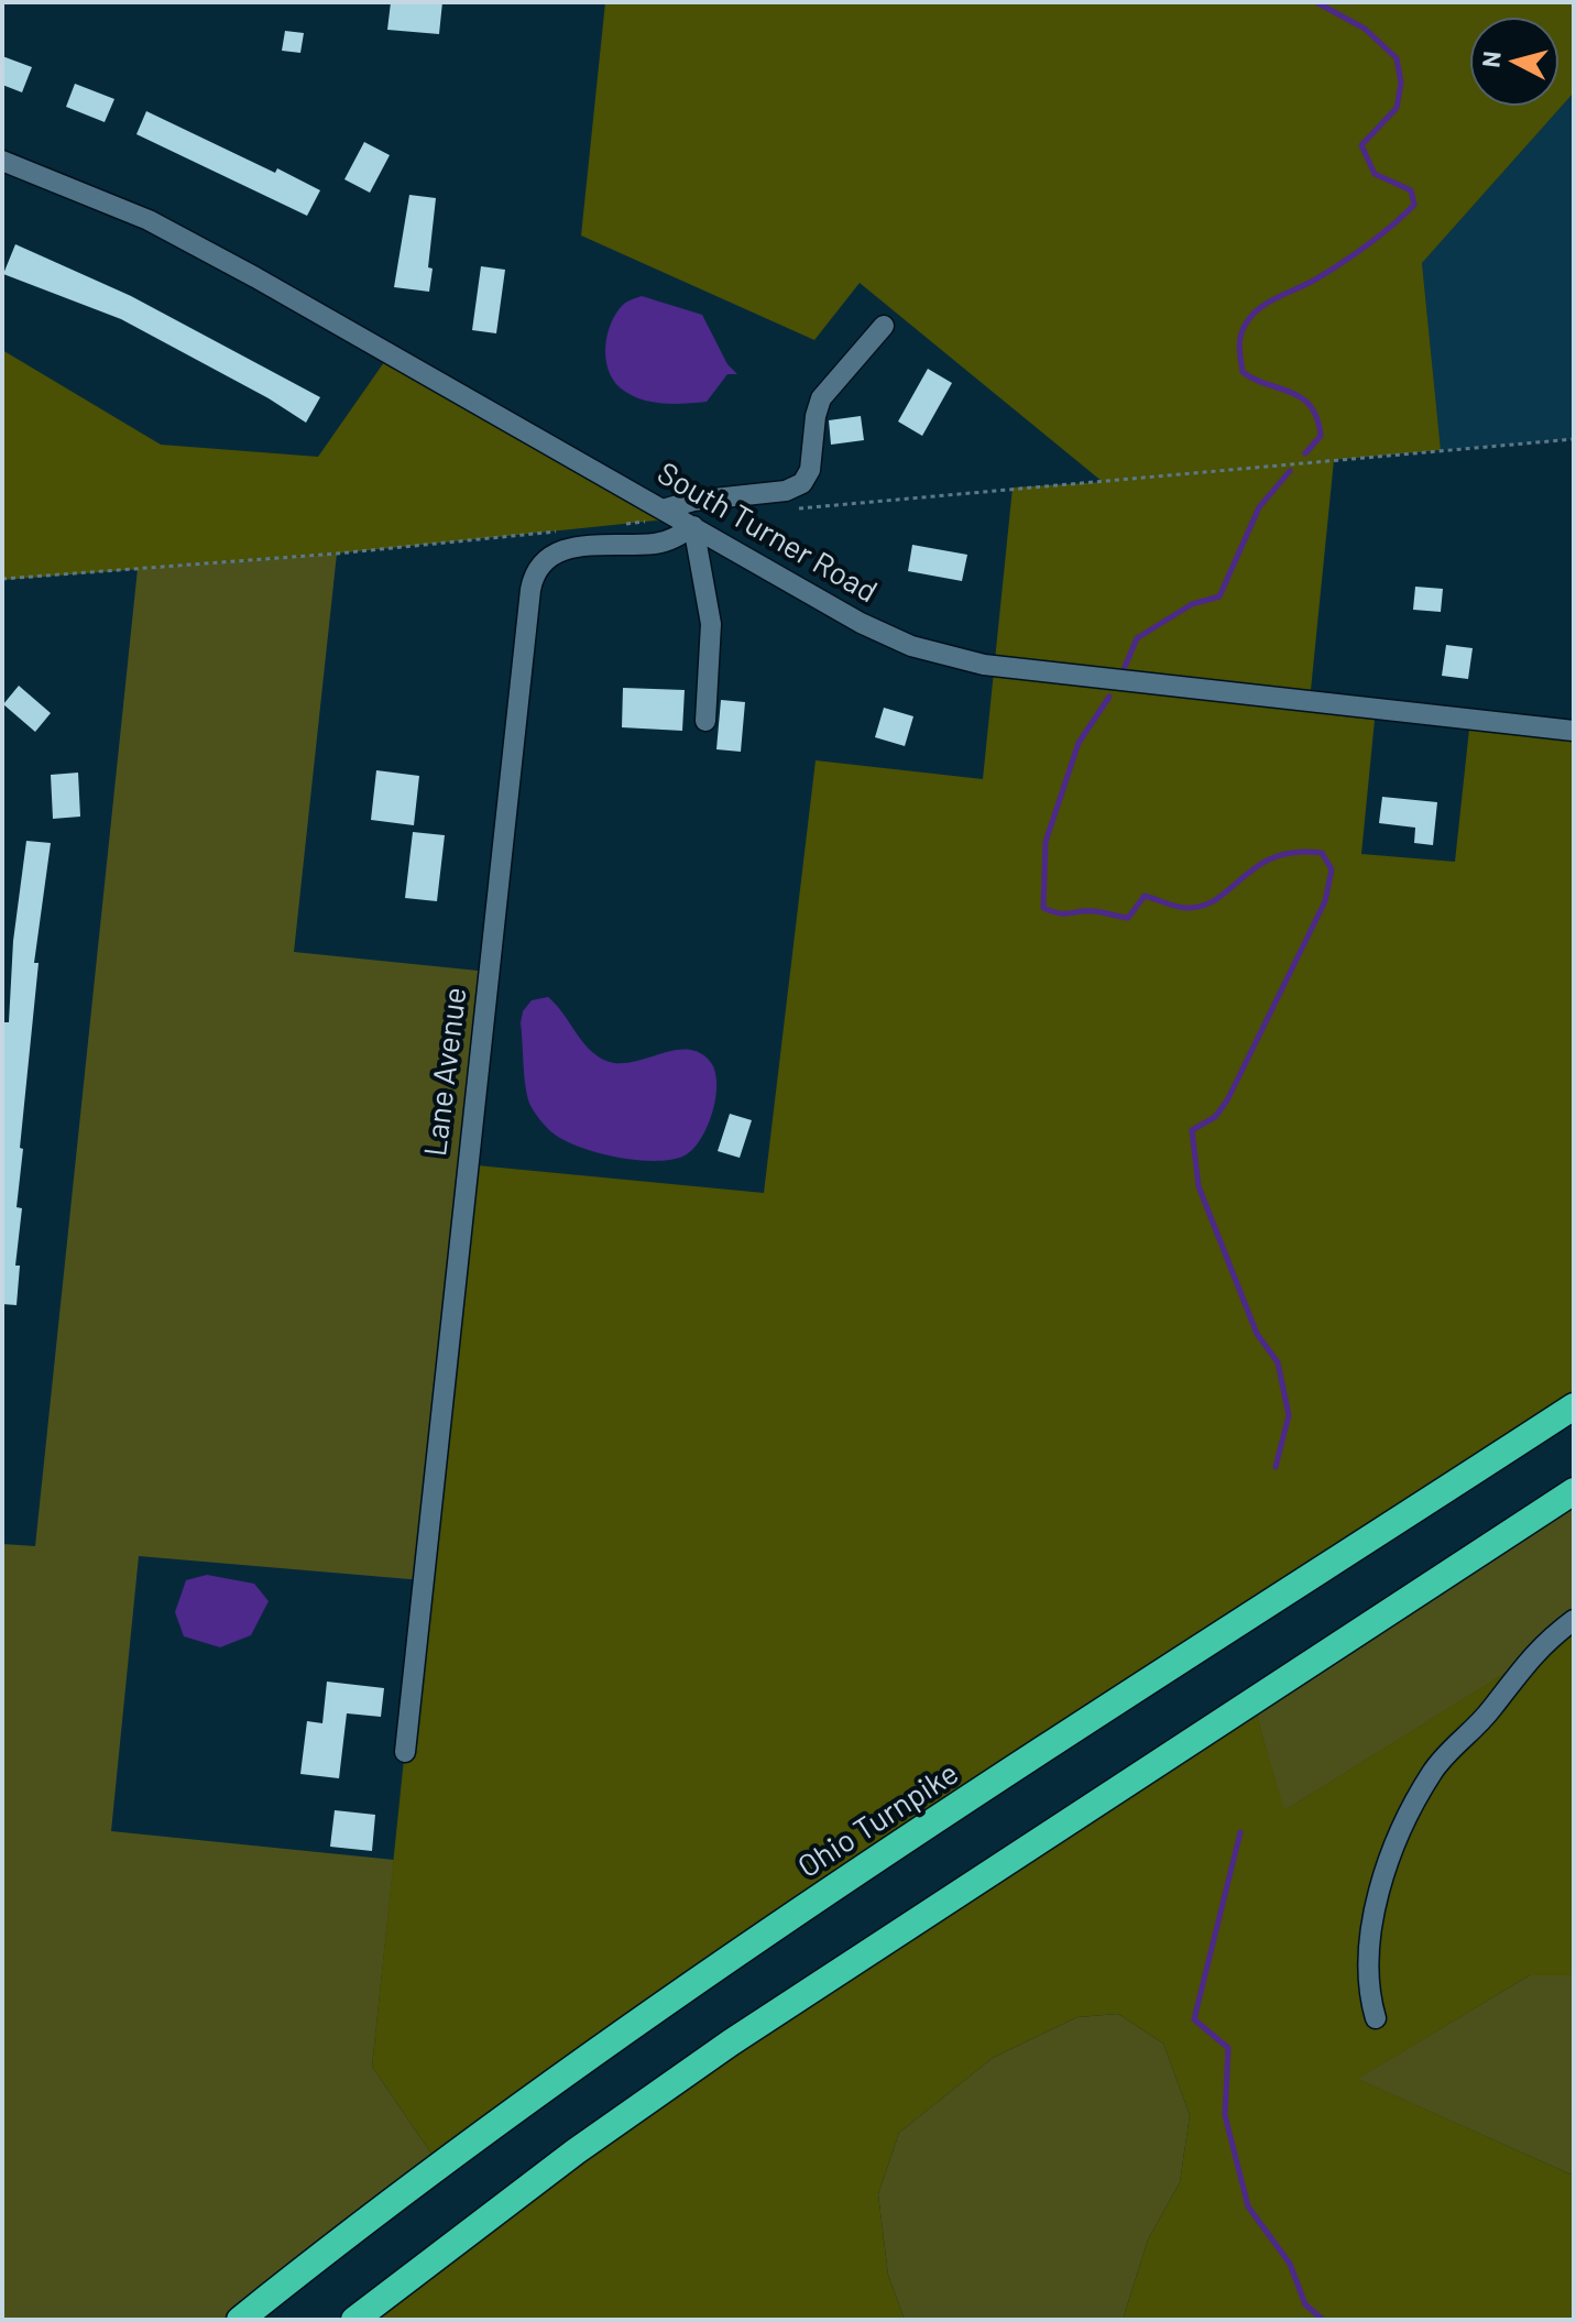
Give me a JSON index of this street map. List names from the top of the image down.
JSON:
{
  "streets": {
    "highway": ["Ohio Turnpike"],
    "street": ["South Turner Road", "Lane Avenue"]
  },
  "crossings": [
    ["South Turner Road", "Lane Avenue"]
  ],
  "north": "left"
}
